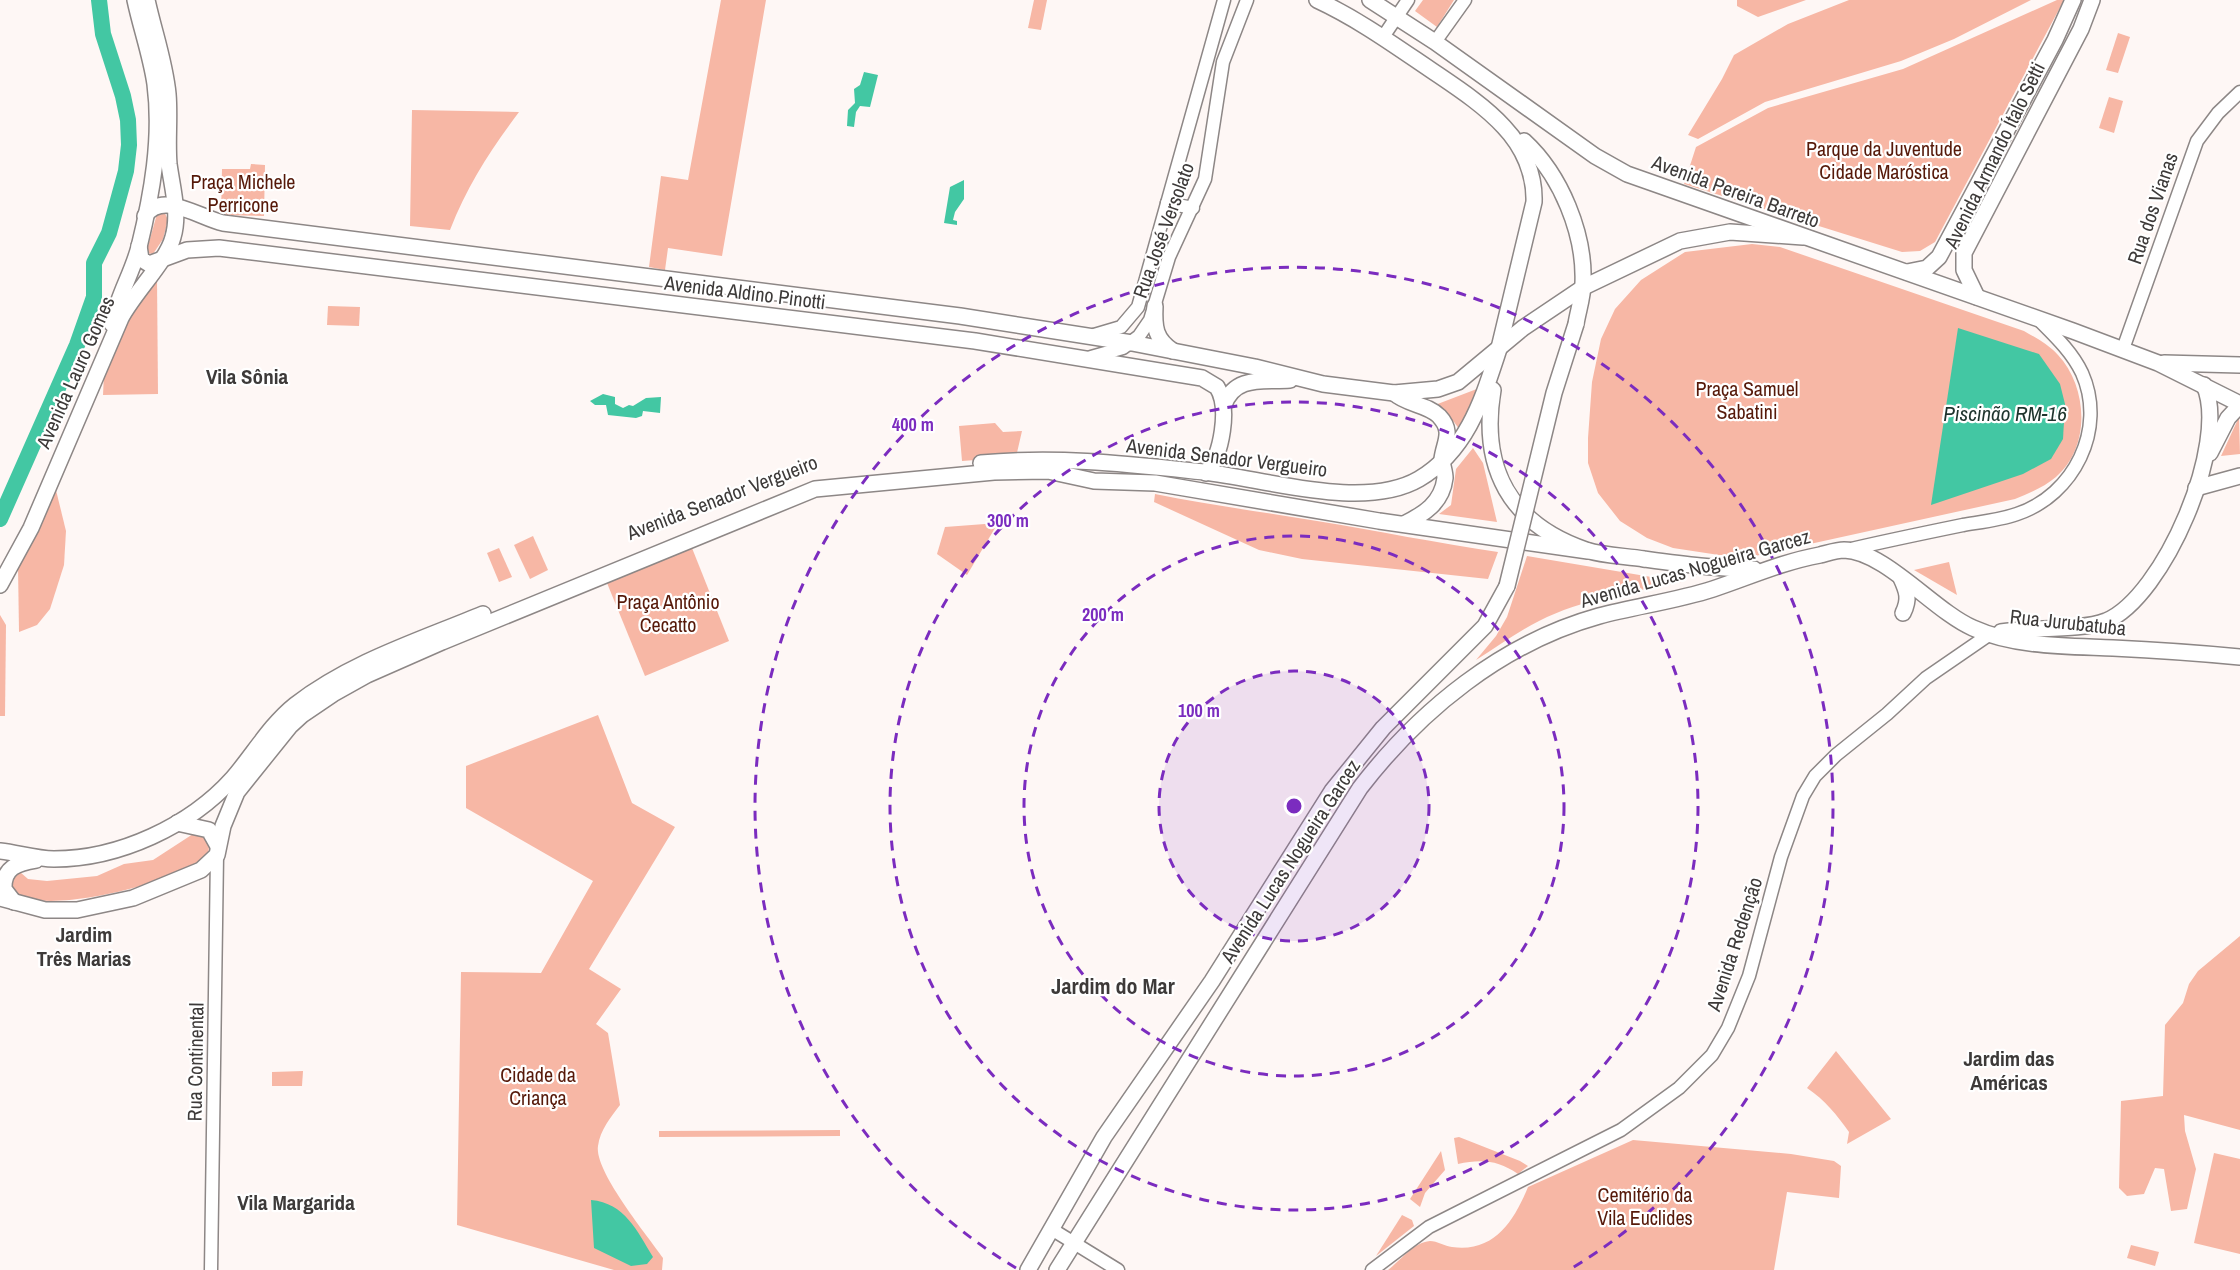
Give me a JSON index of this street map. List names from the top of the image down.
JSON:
{
  "streets": {
    "main road": [
      "Avenida Armando Ítalo Setti",
      "Avenida Pereira Barreto",
      "Avenida Aldino Pinotti",
      "Avenida Lauro Gomes",
      "Avenida Senador Vergueiro",
      "Avenida Lucas Nogueira Garcez",
      "Rua Jurubatuba"
    ],
    "street": [
      "Rua dos Vianas",
      "Rua José Versolato",
      "Avenida Redenção",
      "Rua Continental"
    ]
  },
  "crossings": [
    ["Avenida Armando Ítalo Setti", "Avenida Pereira Barreto"],
    ["Avenida Pereira Barreto", "Rua dos Vianas"],
    ["Avenida Pereira Barreto", "Avenida Lucas Nogueira Garcez"],
    ["Rua José Versolato", "Avenida Aldino Pinotti"],
    ["Avenida Aldino Pinotti", "Avenida Lauro Gomes"],
    ["Avenida Aldino Pinotti", "Avenida Senador Vergueiro"],
    ["Avenida Senador Vergueiro", "Rua Continental"],
    ["Avenida Lucas Nogueira Garcez", "Rua Jurubatuba"],
    ["Rua Jurubatuba", "Avenida Redenção"]
  ],
  "districts": [
    "Vila Sônia",
    "Jardim Três Marias",
    "Jardim do Mar",
    "Jardim das Américas",
    "Vila Margarida"
  ],
  "water": ["Piscinão RM-16"],
  "parks": [
    "Parque da Juventude Cidade Maróstica",
    "Praça Michele Perricone",
    "Praça Samuel Sabatini",
    "Praça Antônio Cecatto",
    "Cidade da Criança",
    "Cemitério da Vila Euclides"
  ],
  "rings": [
    "400 m",
    "300 m",
    "200 m",
    "100 m"
  ]
}
